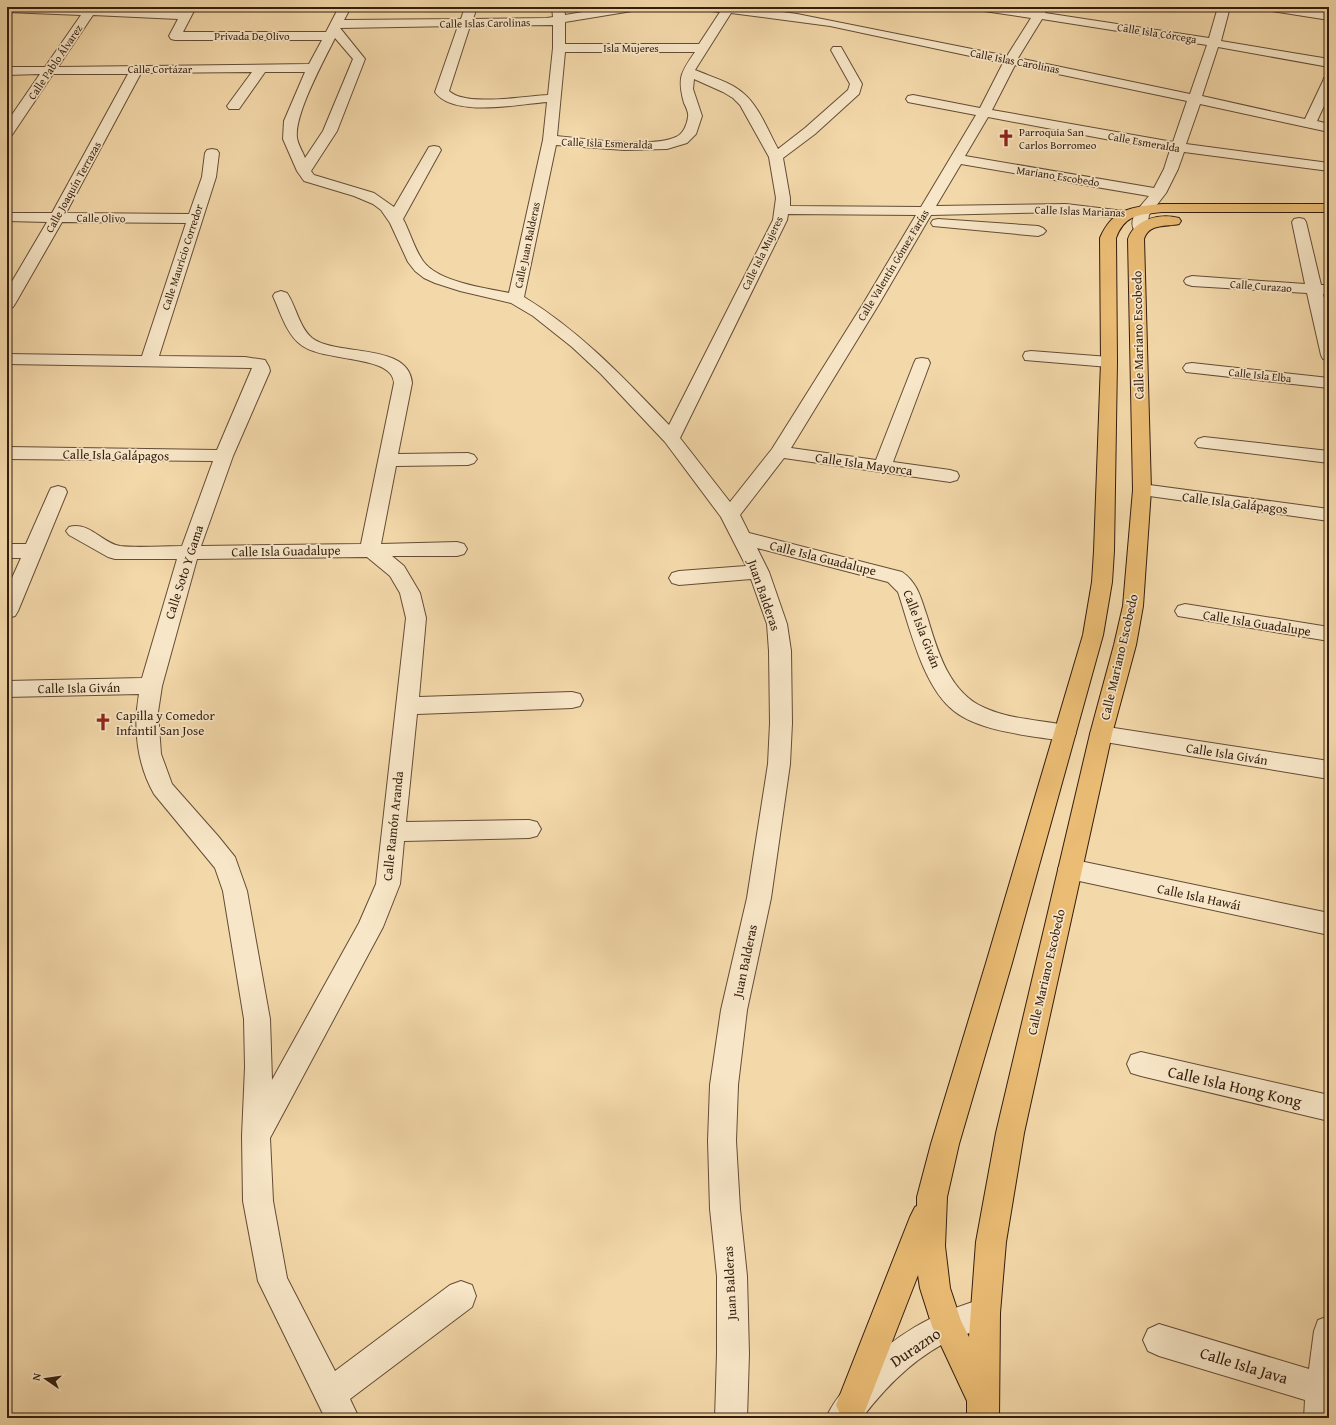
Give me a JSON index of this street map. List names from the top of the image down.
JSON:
{
  "streets": {
    "main road": ["Calle Islas Marianas", "Calle Mariano Escobedo"],
    "street": [
      "Calle Islas Carolinas",
      "Calle Isla Córcega",
      "Privada De Olivo",
      "Isla Mujeres",
      "Calle Pablo Álvarez",
      "Calle Cortázar",
      "Calle Esmeralda",
      "Calle Isla Esmeralda",
      "Mariano Escobedo",
      "Calle Joaquín Terrazas",
      "Calle Olivo",
      "Calle Juan Balderas",
      "Calle Isla Mujeres",
      "Calle Mauricio Corredor",
      "Calle Valentín Gómez Farías",
      "Calle Curazao",
      "Calle Isla Elba",
      "Calle Isla Galápagos",
      "Calle Isla Mayorca",
      "Calle Isla Guadalupe",
      "Calle Soto Y Gama",
      "Juan Balderas",
      "Calle Isla Giván",
      "Calle Ramón Aranda",
      "Calle Isla Hawái",
      "Calle Isla Hong Kong",
      "Durazno",
      "Calle Isla Java"
    ]
  },
  "crossings": [
    ["Calle Islas Carolinas", "Privada De Olivo"],
    ["Calle Islas Carolinas", "Calle Isla Esmeralda"],
    ["Calle Islas Carolinas", "Calle Juan Balderas"],
    ["Calle Islas Carolinas", "Calle Valentín Gómez Farías"],
    ["Calle Islas Carolinas", "Calle Mariano Escobedo"],
    ["Calle Isla Córcega", "Calle Valentín Gómez Farías"],
    ["Calle Isla Córcega", "Calle Mariano Escobedo"],
    ["Isla Mujeres", "Calle Isla Esmeralda"],
    ["Isla Mujeres", "Calle Juan Balderas"],
    ["Calle Pablo Álvarez", "Calle Cortázar"],
    ["Calle Cortázar", "Calle Joaquín Terrazas"],
    ["Calle Esmeralda", "Calle Valentín Gómez Farías"],
    ["Calle Esmeralda", "Calle Mariano Escobedo"],
    ["Calle Isla Esmeralda", "Calle Juan Balderas"],
    ["Calle Isla Esmeralda", "Calle Isla Mujeres"],
    ["Mariano Escobedo", "Calle Valentín Gómez Farías"],
    ["Mariano Escobedo", "Calle Mariano Escobedo"],
    ["Calle Joaquín Terrazas", "Calle Olivo"],
    ["Calle Islas Marianas", "Calle Isla Mujeres"],
    ["Calle Islas Marianas", "Calle Valentín Gómez Farías"],
    ["Calle Islas Marianas", "Calle Mariano Escobedo"],
    ["Calle Olivo", "Calle Mauricio Corredor"],
    ["Calle Juan Balderas", "Calle Isla Mujeres"],
    ["Calle Juan Balderas", "Calle Valentín Gómez Farías"],
    ["Calle Juan Balderas", "Juan Balderas"],
    ["Calle Mauricio Corredor", "Calle Soto Y Gama"],
    ["Calle Valentín Gómez Farías", "Calle Isla Mayorca"],
    ["Calle Valentín Gómez Farías", "Juan Balderas"],
    ["Calle Mariano Escobedo", "Calle Isla Galápagos"],
    ["Calle Mariano Escobedo", "Calle Isla Giván"],
    ["Calle Mariano Escobedo", "Calle Isla Hawái"],
    ["Calle Mariano Escobedo", "Durazno"],
    ["Calle Isla Galápagos", "Calle Soto Y Gama"],
    ["Calle Isla Guadalupe", "Calle Soto Y Gama"],
    ["Calle Isla Guadalupe", "Juan Balderas"],
    ["Calle Isla Guadalupe", "Calle Isla Giván"],
    ["Calle Isla Guadalupe", "Calle Ramón Aranda"],
    ["Calle Soto Y Gama", "Calle Isla Giván"],
    ["Calle Soto Y Gama", "Calle Ramón Aranda"]
  ],
  "places": {
    "church": ["Parroquia San Carlos Borromeo", "Capilla y Comedor Infantil San Jose"]
  },
  "north": "left"
}
